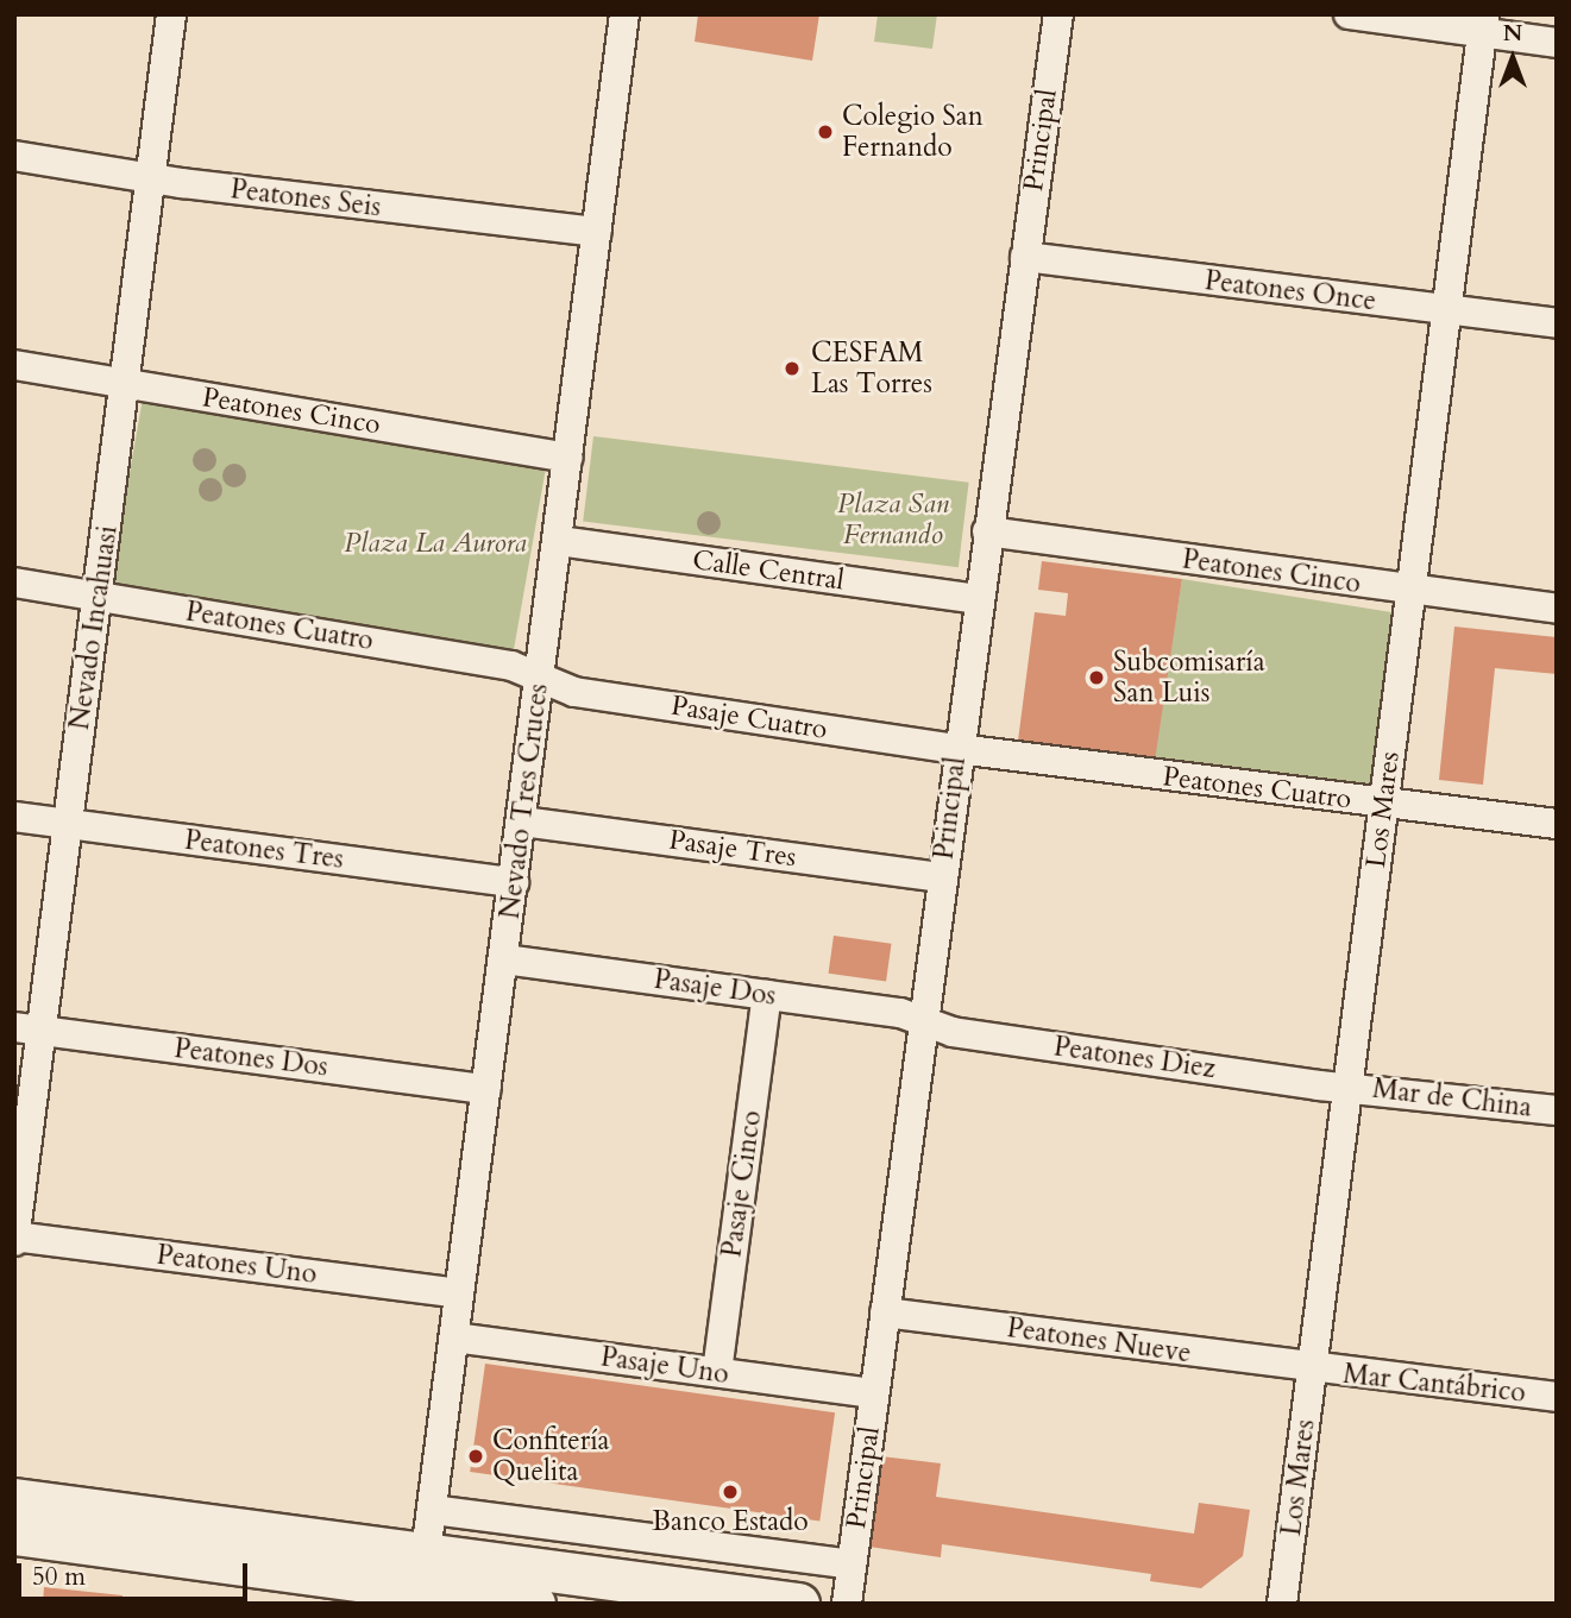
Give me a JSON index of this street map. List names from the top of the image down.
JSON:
{
  "streets": {
    "street": [
      "Principal",
      "Peatones Seis",
      "Peatones Once",
      "Peatones Cinco",
      "Calle Central",
      "Peatones Cuatro",
      "Nevado Incahuasi",
      "Pasaje Cuatro",
      "Nevado Tres Cruces",
      "Los Mares",
      "Pasaje Tres",
      "Peatones Tres",
      "Pasaje Dos",
      "Peatones Dos",
      "Peatones Diez",
      "Mar de China",
      "Pasaje Cinco",
      "Peatones Uno",
      "Peatones Nueve",
      "Pasaje Uno",
      "Mar Cantábrico"
    ]
  },
  "crossings": [
    ["Principal", "Peatones Once"],
    ["Principal", "Peatones Cinco"],
    ["Principal", "Calle Central"],
    ["Principal", "Peatones Cuatro"],
    ["Principal", "Pasaje Cuatro"],
    ["Principal", "Pasaje Tres"],
    ["Principal", "Pasaje Dos"],
    ["Principal", "Peatones Diez"],
    ["Principal", "Peatones Nueve"],
    ["Principal", "Pasaje Uno"],
    ["Peatones Seis", "Nevado Incahuasi"],
    ["Peatones Seis", "Nevado Tres Cruces"],
    ["Peatones Once", "Los Mares"],
    ["Peatones Cinco", "Nevado Incahuasi"],
    ["Peatones Cinco", "Nevado Tres Cruces"],
    ["Peatones Cinco", "Los Mares"],
    ["Calle Central", "Nevado Tres Cruces"],
    ["Peatones Cuatro", "Nevado Incahuasi"],
    ["Peatones Cuatro", "Pasaje Cuatro"],
    ["Peatones Cuatro", "Nevado Tres Cruces"],
    ["Peatones Cuatro", "Los Mares"],
    ["Nevado Incahuasi", "Peatones Tres"],
    ["Nevado Incahuasi", "Peatones Dos"],
    ["Nevado Incahuasi", "Peatones Uno"],
    ["Pasaje Cuatro", "Nevado Tres Cruces"],
    ["Nevado Tres Cruces", "Pasaje Tres"],
    ["Nevado Tres Cruces", "Peatones Tres"],
    ["Nevado Tres Cruces", "Pasaje Dos"],
    ["Nevado Tres Cruces", "Peatones Dos"],
    ["Nevado Tres Cruces", "Peatones Uno"],
    ["Nevado Tres Cruces", "Pasaje Uno"],
    ["Los Mares", "Peatones Diez"],
    ["Los Mares", "Mar de China"],
    ["Los Mares", "Peatones Nueve"],
    ["Los Mares", "Mar Cantábrico"],
    ["Pasaje Dos", "Peatones Diez"],
    ["Pasaje Dos", "Pasaje Cinco"],
    ["Peatones Diez", "Mar de China"],
    ["Pasaje Cinco", "Pasaje Uno"],
    ["Peatones Nueve", "Mar Cantábrico"]
  ],
  "parks": ["Plaza San Fernando", "Plaza La Aurora"],
  "places": [
    "Colegio San Fernando",
    "CESFAM Las Torres",
    "Subcomisaría San Luis",
    "Confitería Quelita",
    "Banco Estado"
  ],
  "scale_bar": "50 m",
  "north": "top"
}
